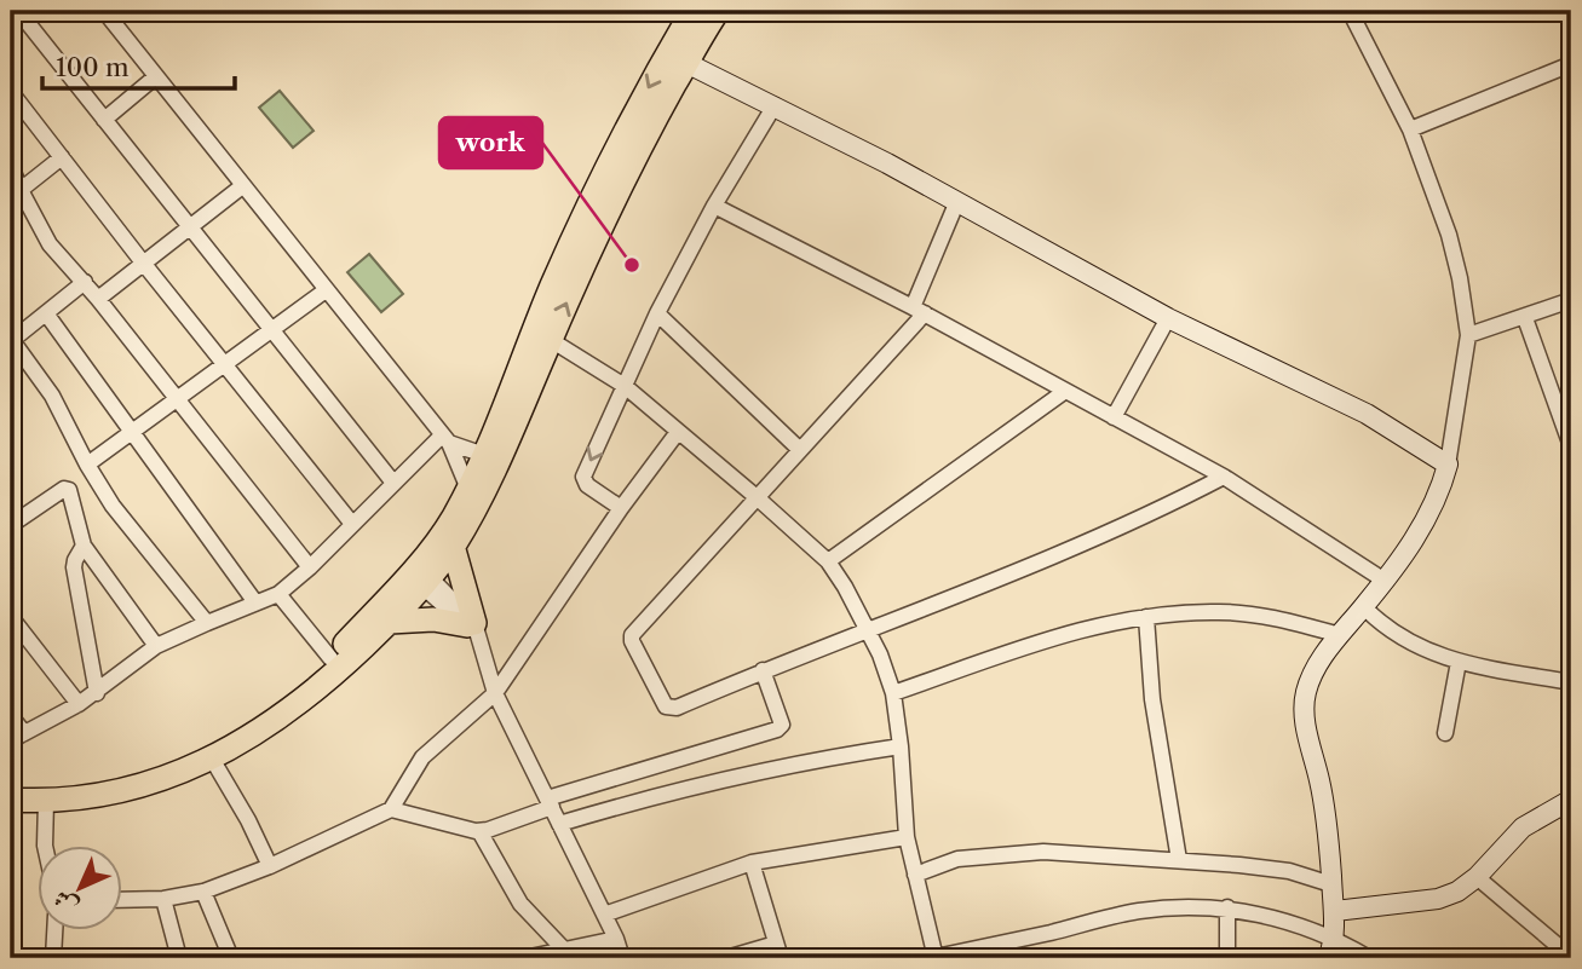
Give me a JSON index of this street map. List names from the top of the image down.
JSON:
{
  "places": ["work"],
  "scale_bar": "100 m",
  "north": "bottom left"
}
